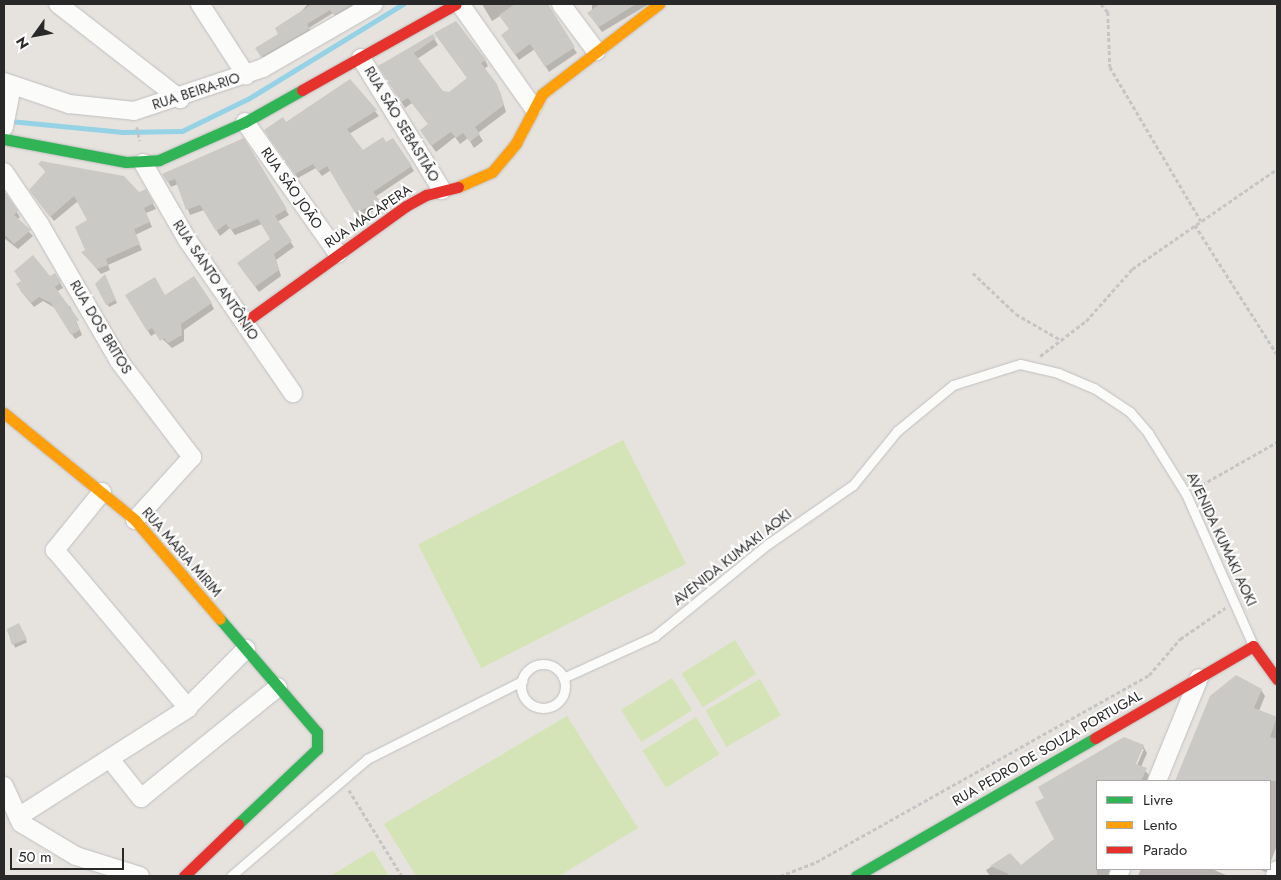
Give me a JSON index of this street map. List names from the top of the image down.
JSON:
{
  "streets": {
    "street": [
      "RUA BEIRA-RIO",
      "RUA SÃO SEBASTIÃO",
      "RUA SÃO JOÃO",
      "RUA MACAPERA",
      "RUA SANTO ANTÔNIO",
      "RUA DOS BRITOS",
      "AVENIDA KUMAKI AOKI",
      "RUA MARIA MIRIM",
      "RUA PEDRO DE SOUZA PORTUGAL"
    ]
  },
  "crossings": [
    ["RUA SÃO SEBASTIÃO", "RUA MACAPERA"],
    ["RUA SÃO JOÃO", "RUA MACAPERA"],
    ["RUA MACAPERA", "RUA SANTO ANTÔNIO"],
    ["RUA DOS BRITOS", "RUA MARIA MIRIM"],
    ["AVENIDA KUMAKI AOKI", "RUA PEDRO DE SOUZA PORTUGAL"]
  ],
  "legend": ["Livre", "Lento", "Parado"],
  "scale_bar": "50 m",
  "north": "bottom left"
}
